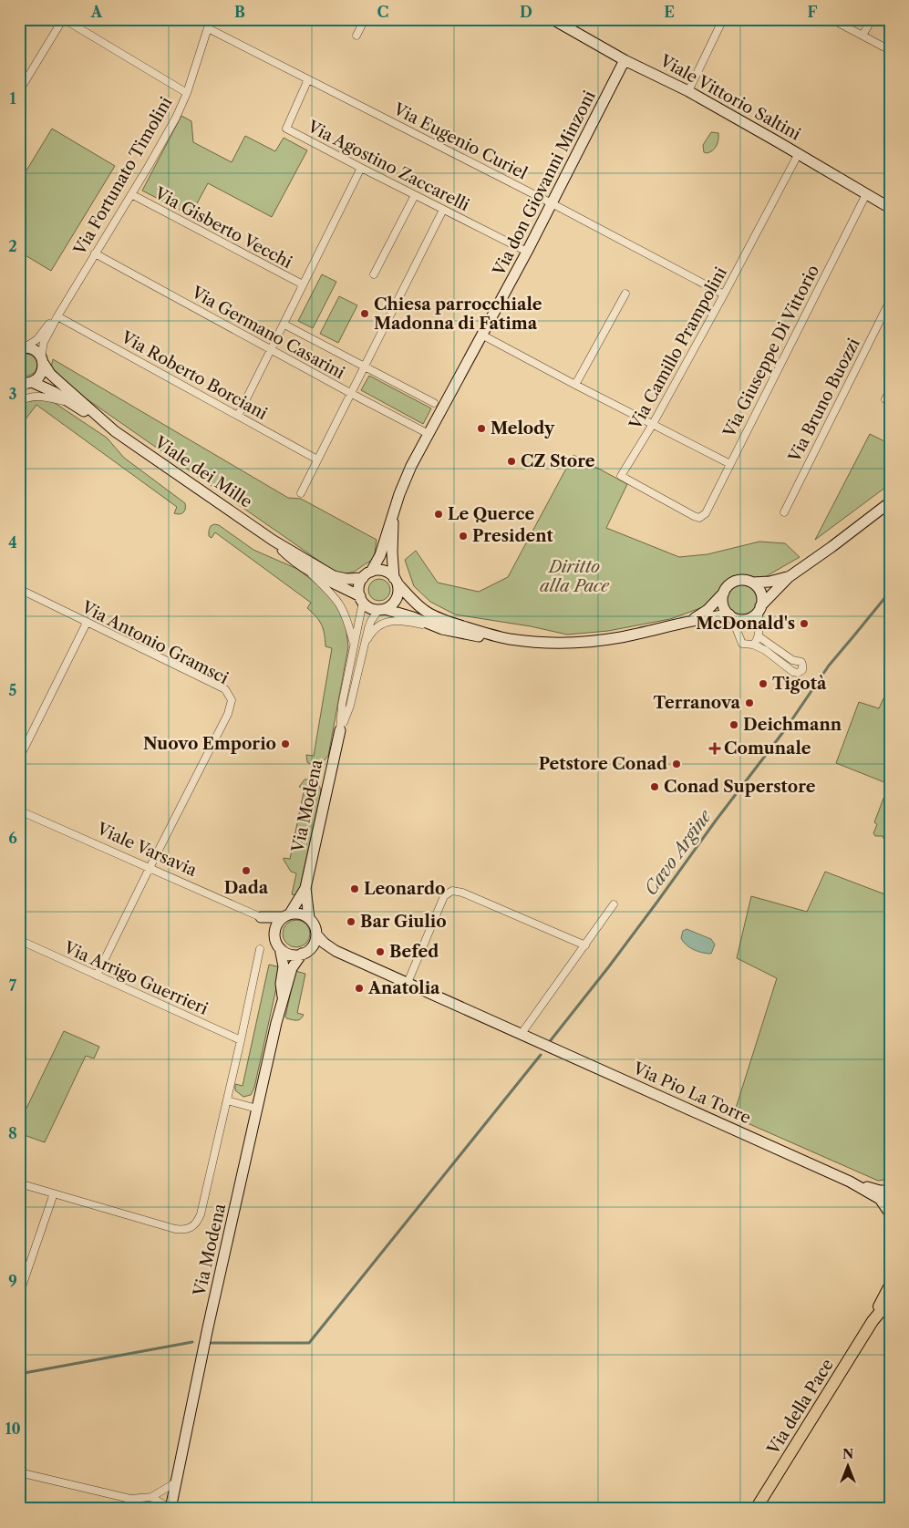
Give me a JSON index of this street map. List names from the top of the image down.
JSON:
{
  "streets": {
    "main road": ["Via della Pace"],
    "street": [
      "Viale Vittorio Saltini",
      "Via Eugenio Curiel",
      "Via Agostino Zaccarelli",
      "Via Fortunato Timolini",
      "Via don Giovanni Minzoni",
      "Via Gisberto Vecchi",
      "Via Germano Casarini",
      "Via Camillo Prampolini",
      "Via Giuseppe Di Vittorio",
      "Via Roberto Borciani",
      "Via Bruno Buozzi",
      "Viale dei Mille",
      "Via Antonio Gramsci",
      "Via Modena",
      "Viale Varsavia",
      "Via Arrigo Guerrieri",
      "Via Pio La Torre"
    ]
  },
  "crossings": [
    ["Viale Vittorio Saltini", "Via don Giovanni Minzoni"],
    ["Viale Vittorio Saltini", "Via Camillo Prampolini"],
    ["Viale Vittorio Saltini", "Via Giuseppe Di Vittorio"],
    ["Via Eugenio Curiel", "Via Agostino Zaccarelli"],
    ["Via Eugenio Curiel", "Via Fortunato Timolini"],
    ["Via Eugenio Curiel", "Via don Giovanni Minzoni"],
    ["Via Eugenio Curiel", "Via Camillo Prampolini"],
    ["Via Agostino Zaccarelli", "Via don Giovanni Minzoni"],
    ["Via Fortunato Timolini", "Via Gisberto Vecchi"],
    ["Via Fortunato Timolini", "Via Germano Casarini"],
    ["Via Fortunato Timolini", "Via Roberto Borciani"],
    ["Via Fortunato Timolini", "Viale dei Mille"],
    ["Via don Giovanni Minzoni", "Via Germano Casarini"],
    ["Via don Giovanni Minzoni", "Viale dei Mille"],
    ["Via don Giovanni Minzoni", "Via Modena"],
    ["Via Camillo Prampolini", "Via Giuseppe Di Vittorio"],
    ["Viale dei Mille", "Via Modena"],
    ["Via Antonio Gramsci", "Viale Varsavia"],
    ["Via Modena", "Viale Varsavia"],
    ["Via Modena", "Via Pio La Torre"],
    ["Viale Varsavia", "Via Pio La Torre"]
  ],
  "water": ["Cavo Argine"],
  "parks": ["Diritto alla Pace"],
  "places": {
    "other": [
      "Chiesa parrocchiale Madonna di Fatima",
      "Melody",
      "CZ Store",
      "Le Querce",
      "President",
      "McDonald's",
      "Tigotà",
      "Terranova",
      "Deichmann",
      "Nuovo Emporio",
      "Petstore Conad",
      "Conad Superstore",
      "Dada",
      "Leonardo",
      "Bar Giulio",
      "Befed",
      "Anatolia"
    ],
    "health": ["Comunale"]
  },
  "north": "top",
  "grid": {
    "columns": [
      "A",
      "B",
      "C",
      "D",
      "E",
      "F"
    ],
    "rows": [
      "1",
      "2",
      "3",
      "4",
      "5",
      "6",
      "7",
      "8",
      "9",
      "10"
    ]
  }
}
